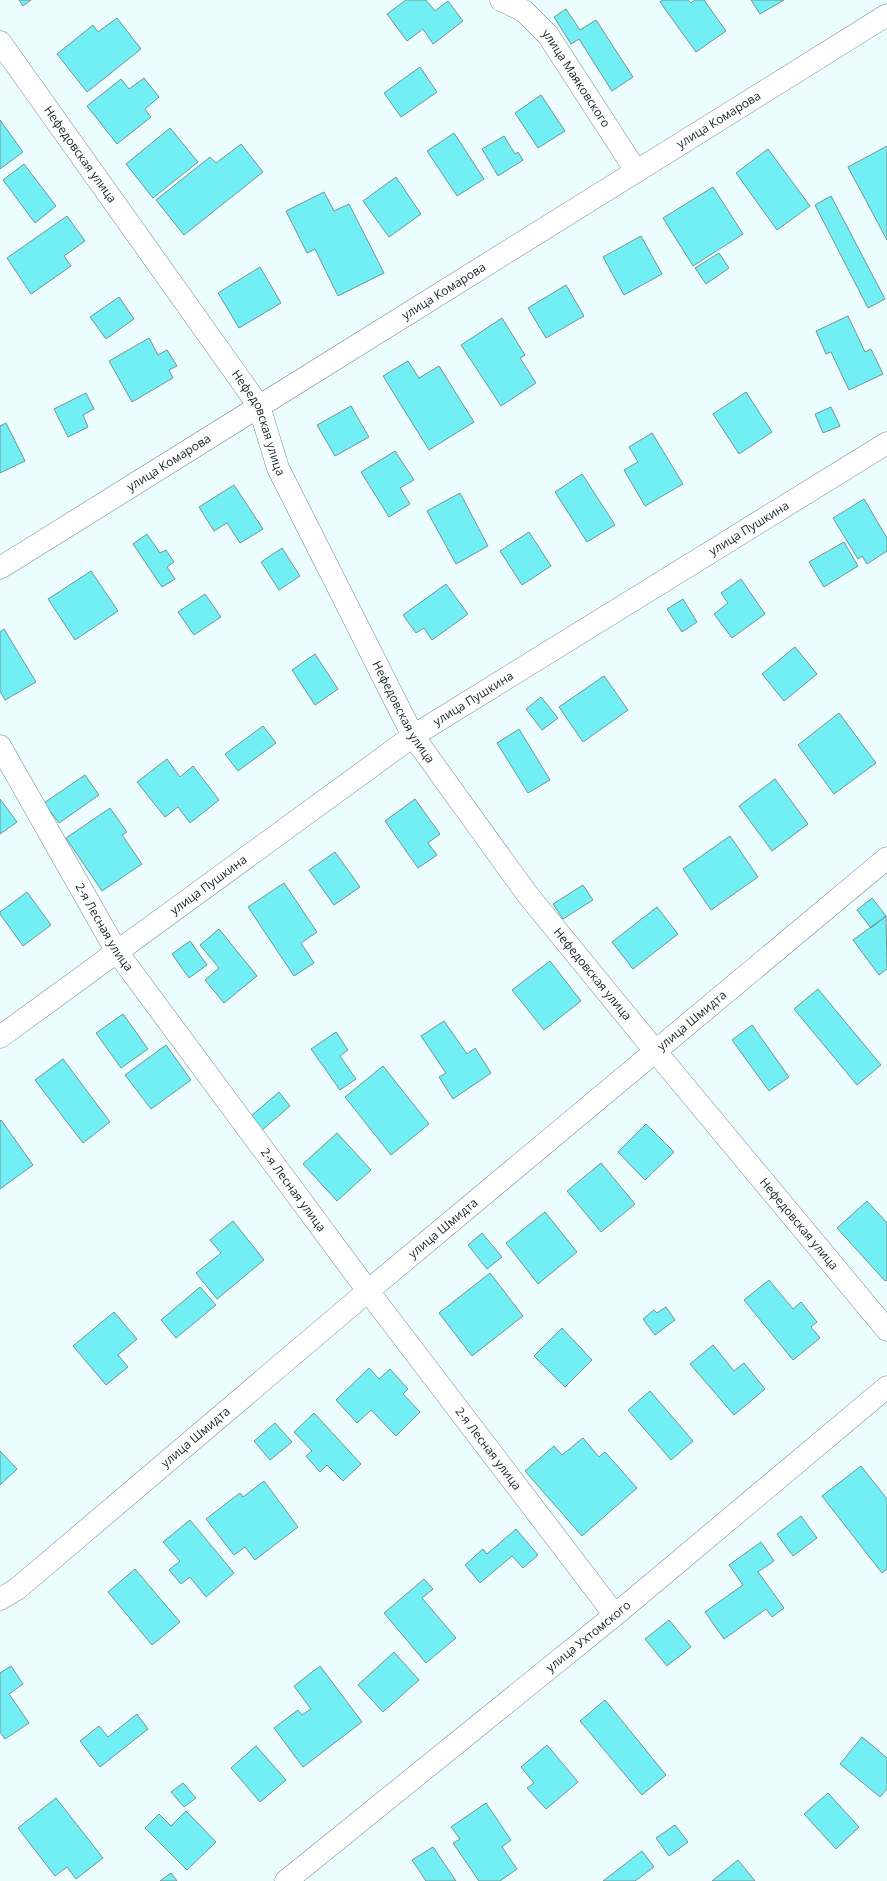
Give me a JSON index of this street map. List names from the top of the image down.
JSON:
{
  "streets": {
    "street": [
      "улица Маяковского",
      "улица Комарова",
      "Нефедовская улица",
      "улица Пушкина",
      "2-я Лесная улица",
      "улица Шмидта",
      "улица Ухтомского"
    ]
  },
  "crossings": [
    ["улица Маяковского", "улица Комарова"],
    ["улица Комарова", "Нефедовская улица"],
    ["Нефедовская улица", "улица Пушкина"],
    ["Нефедовская улица", "улица Шмидта"],
    ["улица Пушкина", "2-я Лесная улица"],
    ["2-я Лесная улица", "улица Шмидта"],
    ["2-я Лесная улица", "улица Ухтомского"]
  ]
}
